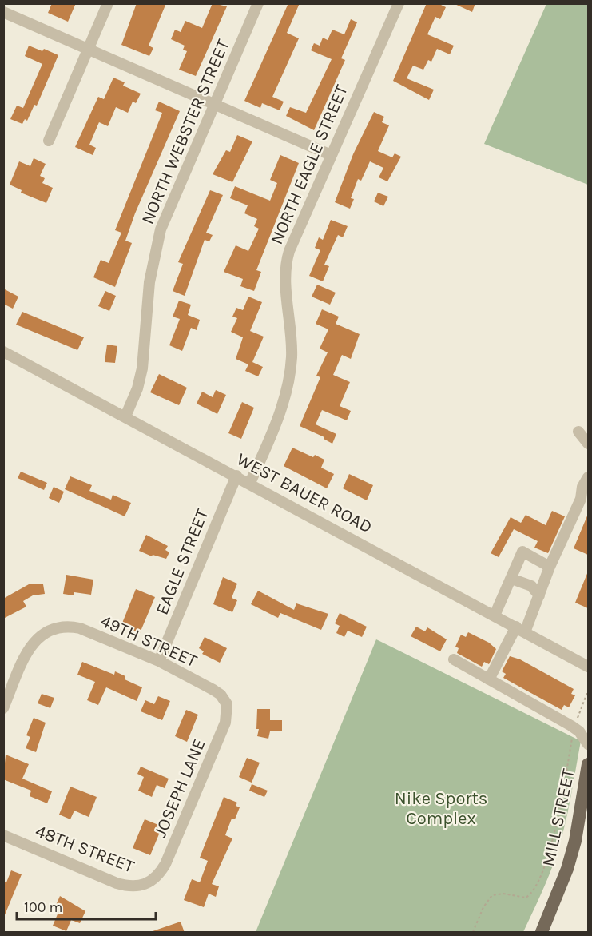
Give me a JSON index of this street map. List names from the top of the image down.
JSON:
{
  "streets": {
    "main road": ["MILL STREET"],
    "street": [
      "NORTH WEBSTER STREET",
      "NORTH EAGLE STREET",
      "WEST BAUER ROAD",
      "EAGLE STREET",
      "49TH STREET",
      "JOSEPH LANE",
      "48TH STREET"
    ]
  },
  "crossings": [
    ["NORTH WEBSTER STREET", "WEST BAUER ROAD"],
    ["NORTH EAGLE STREET", "WEST BAUER ROAD"],
    ["WEST BAUER ROAD", "EAGLE STREET"],
    ["EAGLE STREET", "49TH STREET"],
    ["49TH STREET", "JOSEPH LANE"],
    ["JOSEPH LANE", "48TH STREET"]
  ],
  "parks": ["Nike Sports Complex"],
  "scale_bar": "100 m"
}
